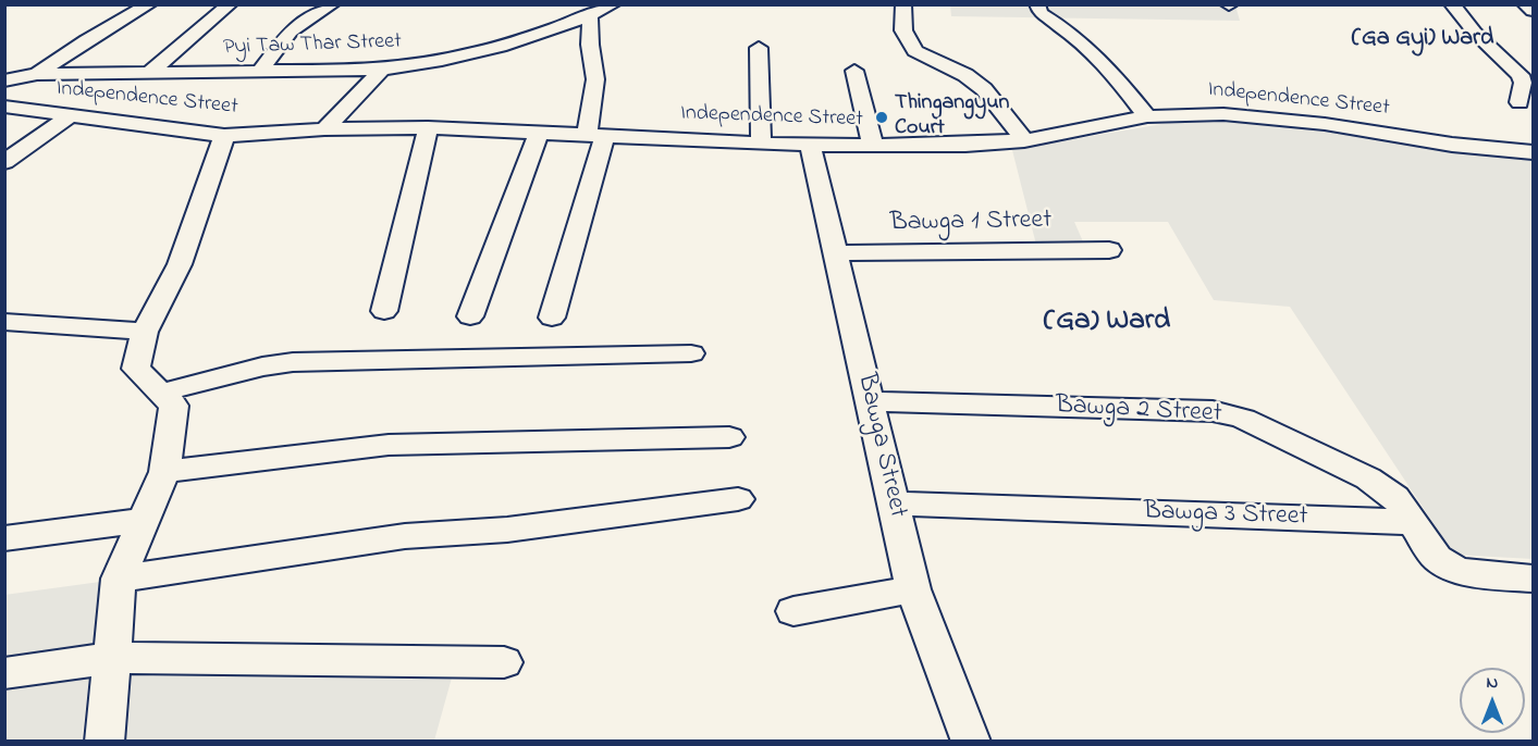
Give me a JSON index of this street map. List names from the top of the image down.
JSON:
{
  "streets": {
    "street": [
      "Pyi Taw Thar Street",
      "Independence Street",
      "Bawga 1 Street",
      "Bawga 2 Street",
      "Bawga Street",
      "Bawga 3 Street"
    ]
  },
  "crossings": [
    ["Independence Street", "Bawga Street"],
    ["Bawga 1 Street", "Bawga Street"],
    ["Bawga 2 Street", "Bawga Street"],
    ["Bawga 2 Street", "Bawga 3 Street"],
    ["Bawga Street", "Bawga 3 Street"]
  ],
  "districts": ["(Ga Gyi) Ward", "(Ga) Ward"],
  "places": ["Thingangyun Court"],
  "north": "top"
}
